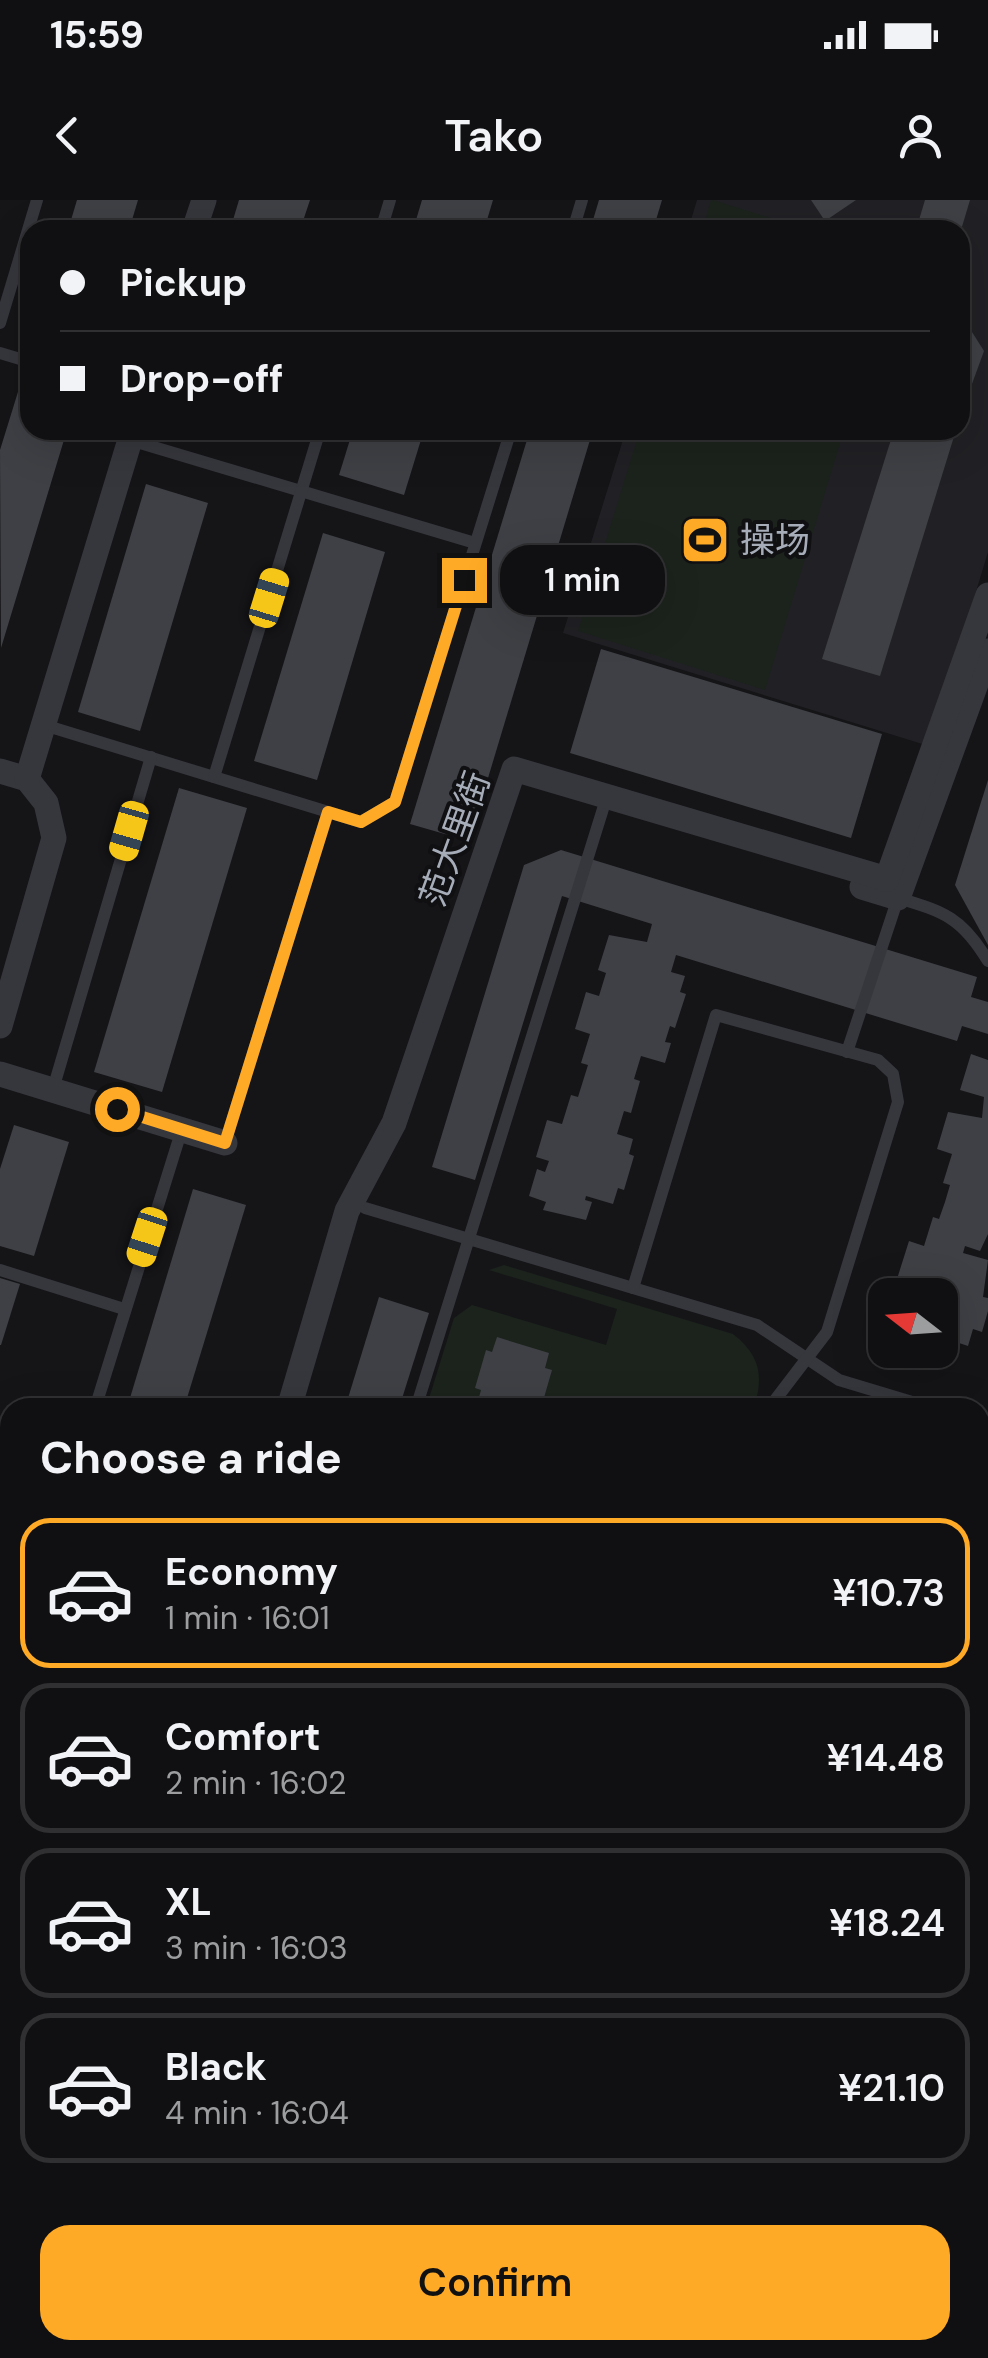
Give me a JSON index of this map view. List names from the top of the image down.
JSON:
{
  "streets": {
    "street": ["范大里街"]
  },
  "places": {
    "sports": ["操场"]
  },
  "north": "left",
  "page": {
    "status": "15:59",
    "header": "Tako",
    "banner": ["Pickup", "Drop-off"],
    "bubble": "1 min",
    "heading": "Choose a ride",
    "list": [
      {
        "name": "Economy",
        "note": "1 min · 16:01",
        "value": "¥10.73"
      },
      {
        "name": "Comfort",
        "note": "2 min · 16:02",
        "value": "¥14.48"
      },
      {
        "name": "XL",
        "note": "3 min · 16:03",
        "value": "¥18.24"
      },
      {
        "name": "Black",
        "note": "4 min · 16:04",
        "value": "¥21.10"
      }
    ],
    "buttons": "Confirm"
  }
}
